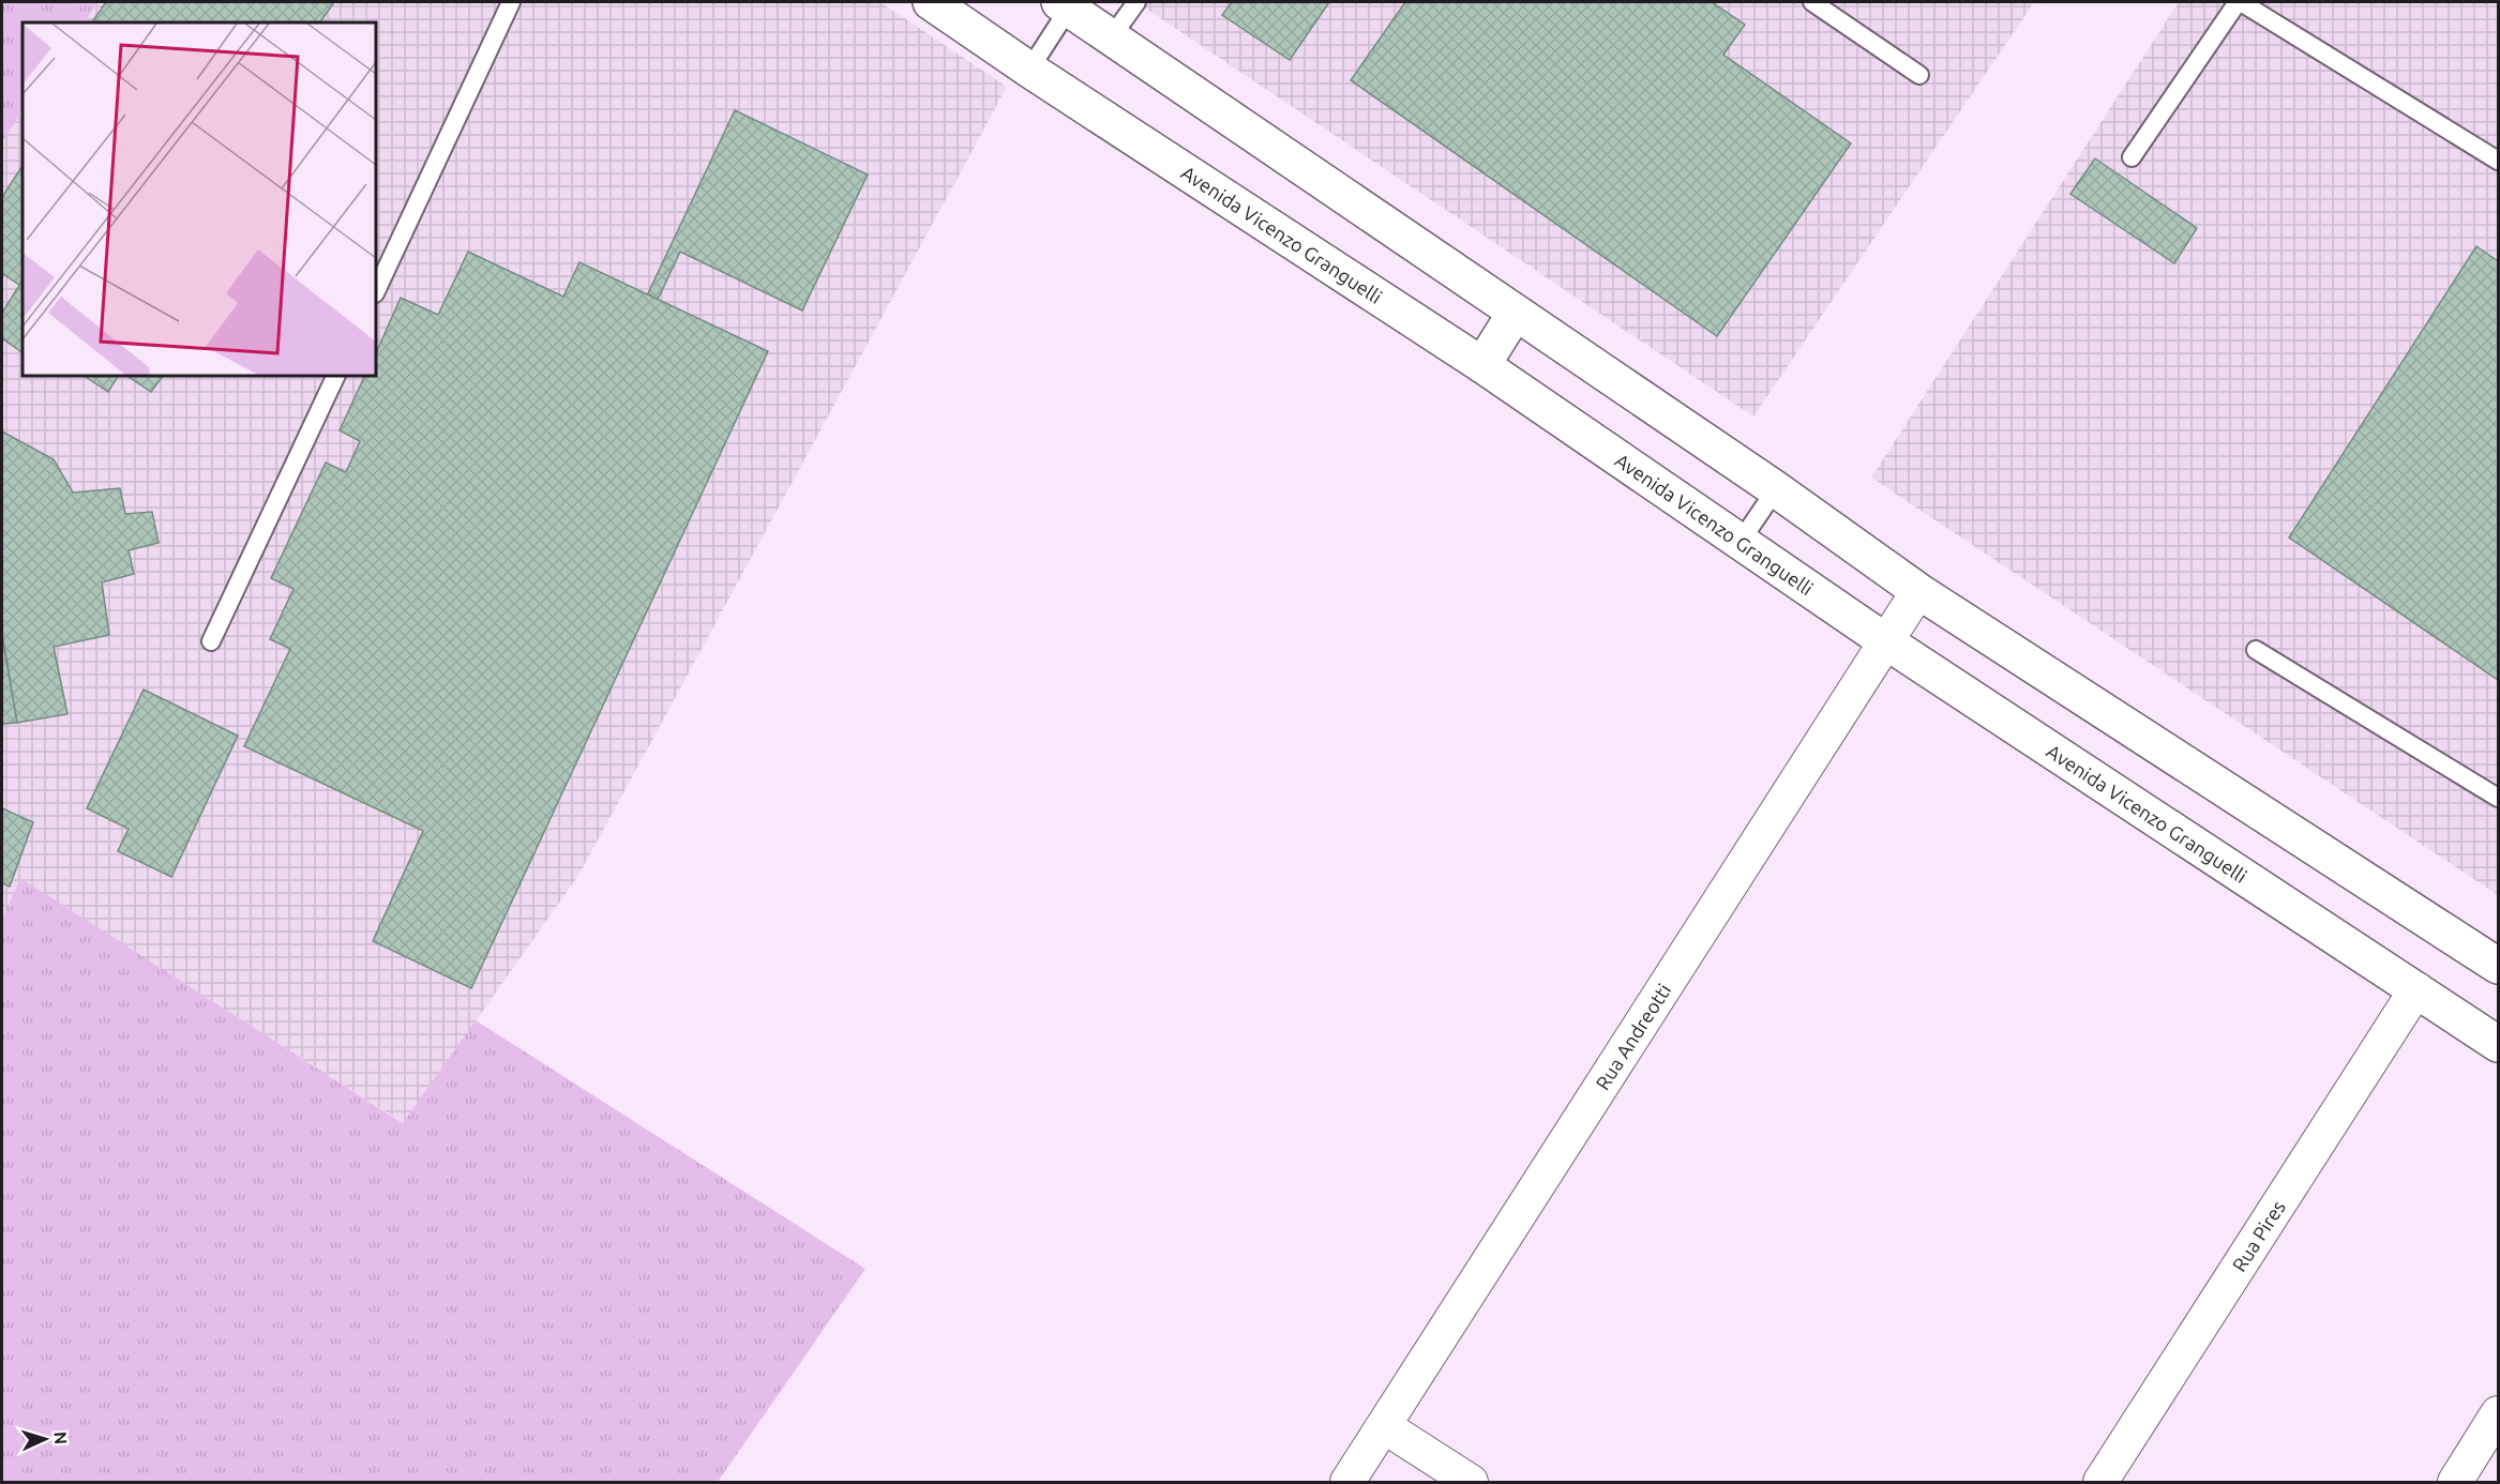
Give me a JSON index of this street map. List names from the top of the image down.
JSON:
{
  "streets": {
    "street": ["Avenida Vicenzo Granguelli", "Rua Andreotti", "Rua Pires"]
  },
  "crossings": [
    ["Avenida Vicenzo Granguelli", "Rua Andreotti"],
    ["Avenida Vicenzo Granguelli", "Rua Pires"]
  ],
  "north": "right"
}
